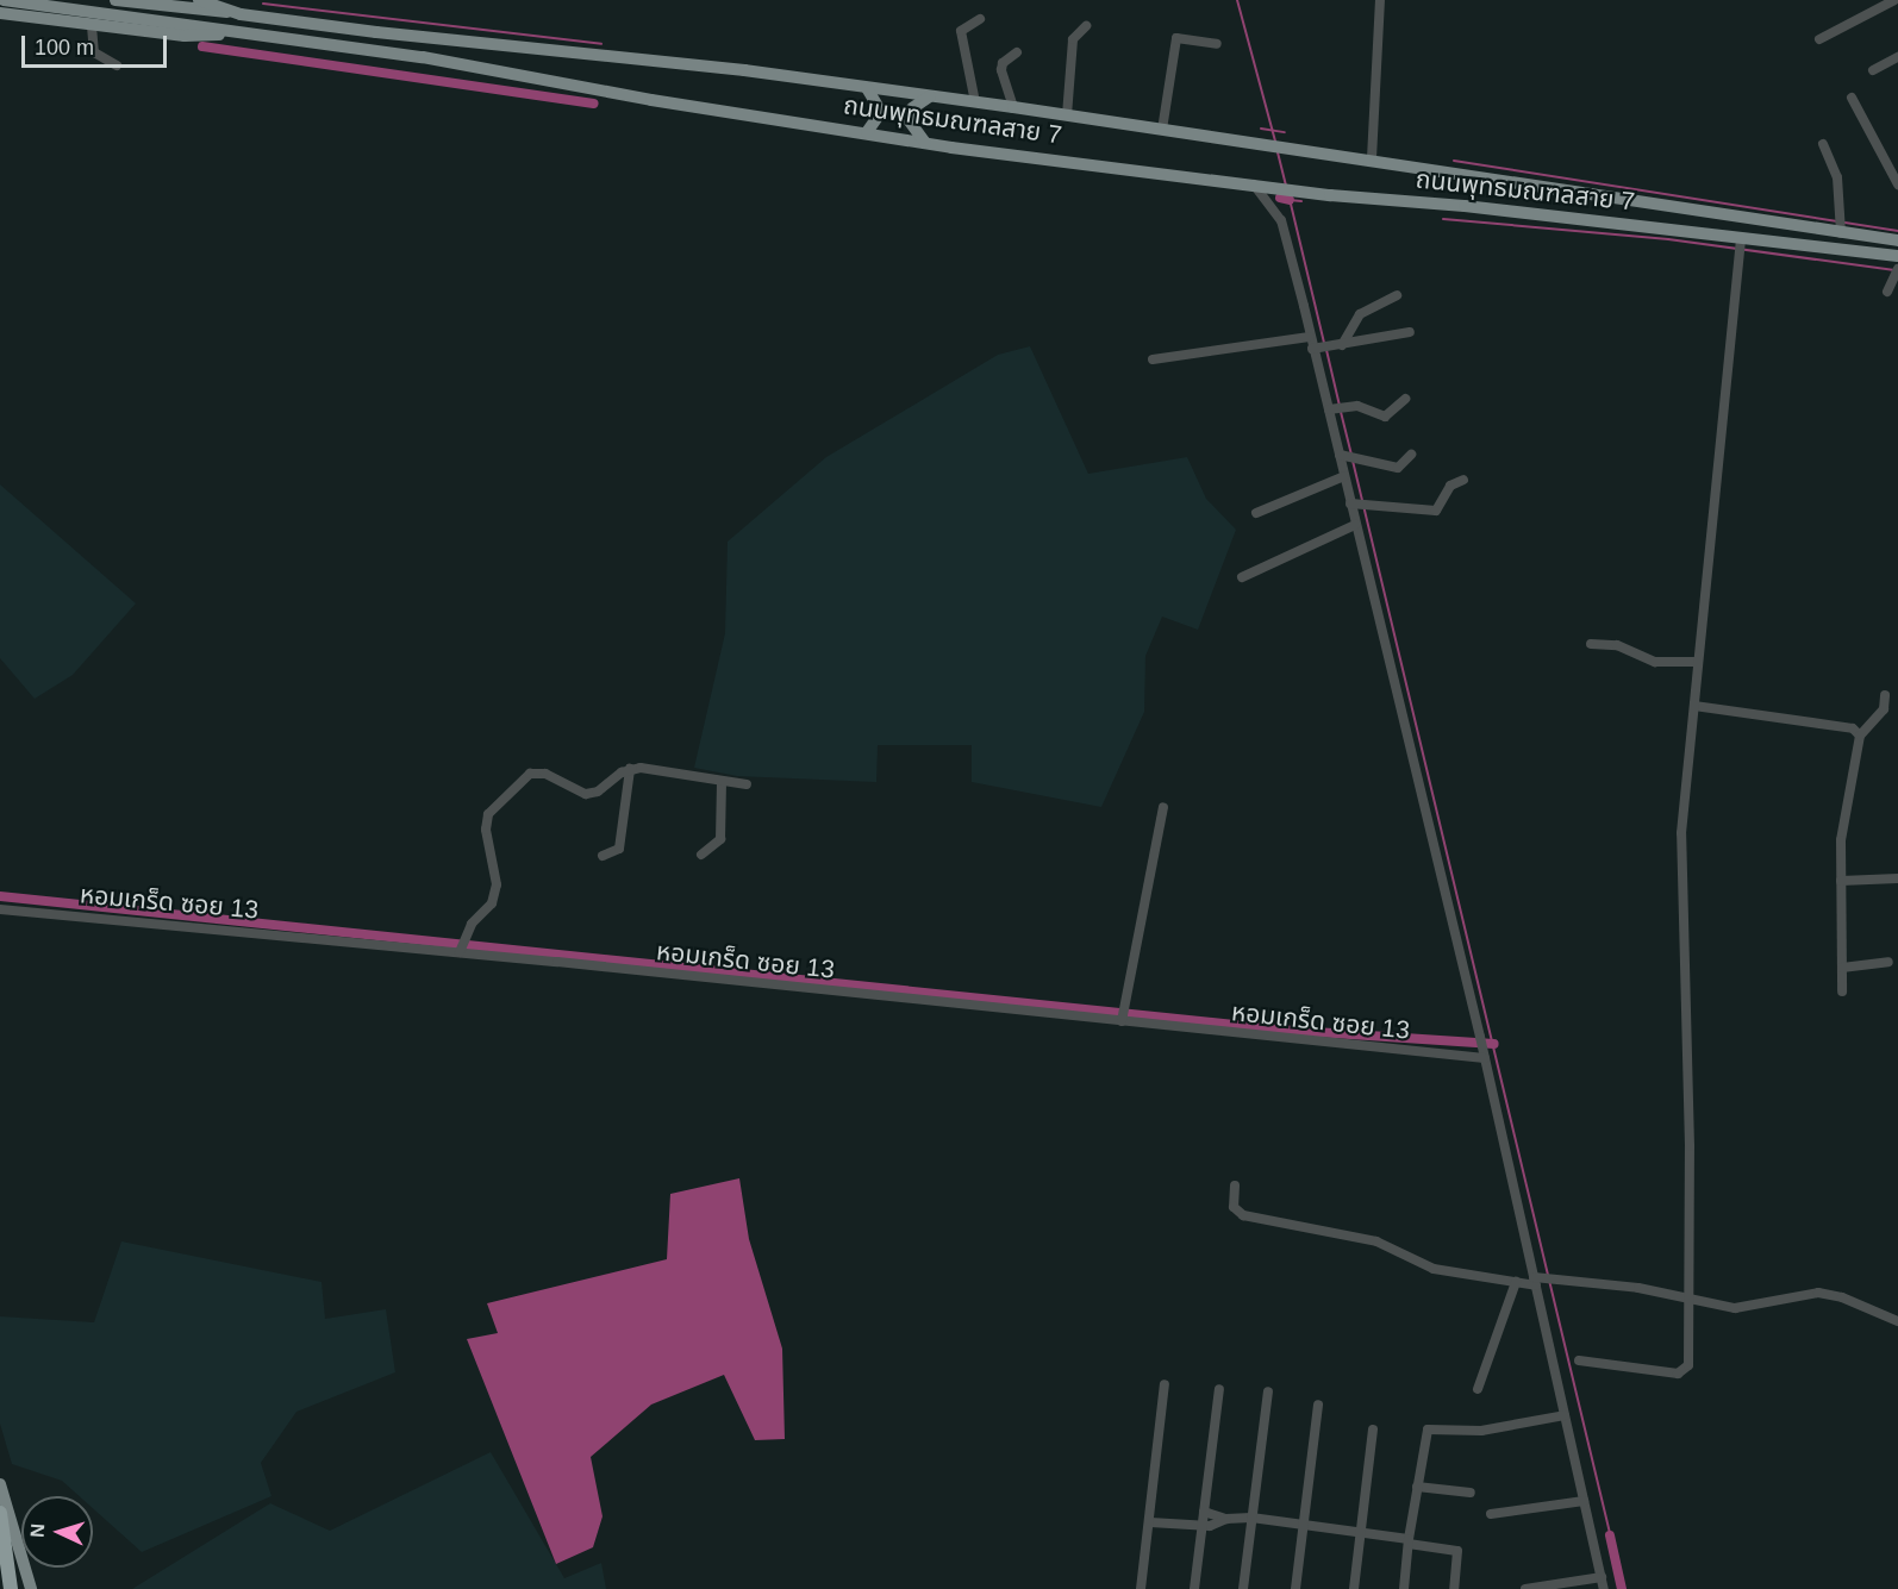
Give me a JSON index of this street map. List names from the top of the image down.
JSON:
{
  "streets": {
    "main road": ["ถนนพุทธมณฑลสาย 7"],
    "street": ["หอมเกร็ด ซอย 13"]
  },
  "scale_bar": "100 m",
  "north": "left"
}
